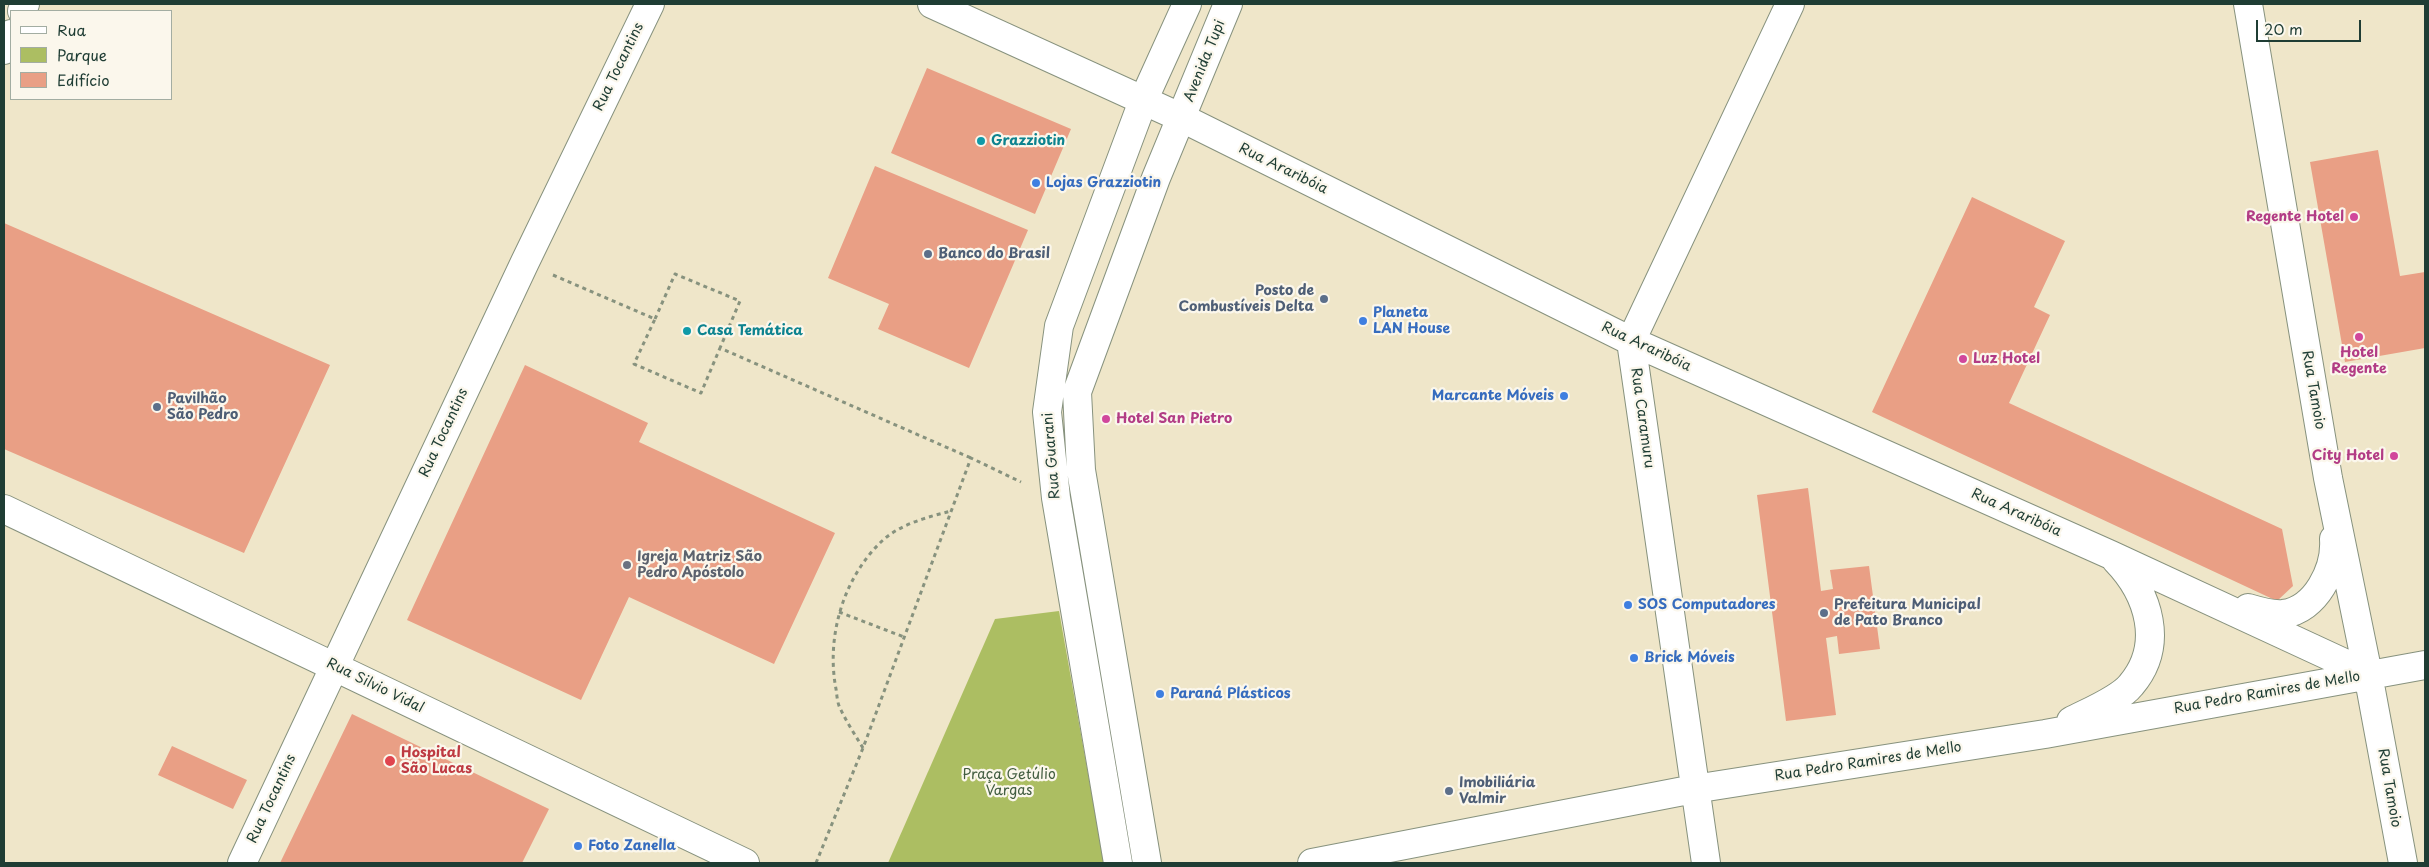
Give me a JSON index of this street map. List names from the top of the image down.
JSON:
{
  "streets": {
    "street": [
      "Avenida Tupi",
      "Rua Tocantins",
      "Rua Araribóia",
      "Rua Tamoio",
      "Rua Caramuru",
      "Rua Guarani",
      "Rua Silvio Vidal",
      "Rua Pedro Ramires de Mello"
    ]
  },
  "crossings": [
    ["Avenida Tupi", "Rua Araribóia"],
    ["Avenida Tupi", "Rua Guarani"],
    ["Rua Tocantins", "Rua Silvio Vidal"],
    ["Rua Araribóia", "Rua Tamoio"],
    ["Rua Araribóia", "Rua Caramuru"],
    ["Rua Araribóia", "Rua Guarani"],
    ["Rua Araribóia", "Rua Pedro Ramires de Mello"],
    ["Rua Tamoio", "Rua Pedro Ramires de Mello"],
    ["Rua Caramuru", "Rua Pedro Ramires de Mello"]
  ],
  "parks": ["Praça Getúlio Vargas"],
  "places": [
    "Grazziotin",
    "Lojas Grazziotin",
    "Regente Hotel",
    "Banco do Brasil",
    "Posto de Combustíveis Delta",
    "Planeta LAN House",
    "Casa Temática",
    "Hotel Regente",
    "Luz Hotel",
    "Marcante Móveis",
    "Pavilhão São Pedro",
    "Hotel San Pietro",
    "City Hotel",
    "Igreja Matriz São Pedro Apóstolo",
    "SOS Computadores",
    "Prefeitura Municipal de Pato Branco",
    "Brick Móveis",
    "Paraná Plásticos",
    "Hospital São Lucas",
    "Imobiliária Valmir",
    "Foto Zanella"
  ],
  "legend": ["Rua", "Parque", "Edifício"],
  "scale_bar": "20 m"
}
